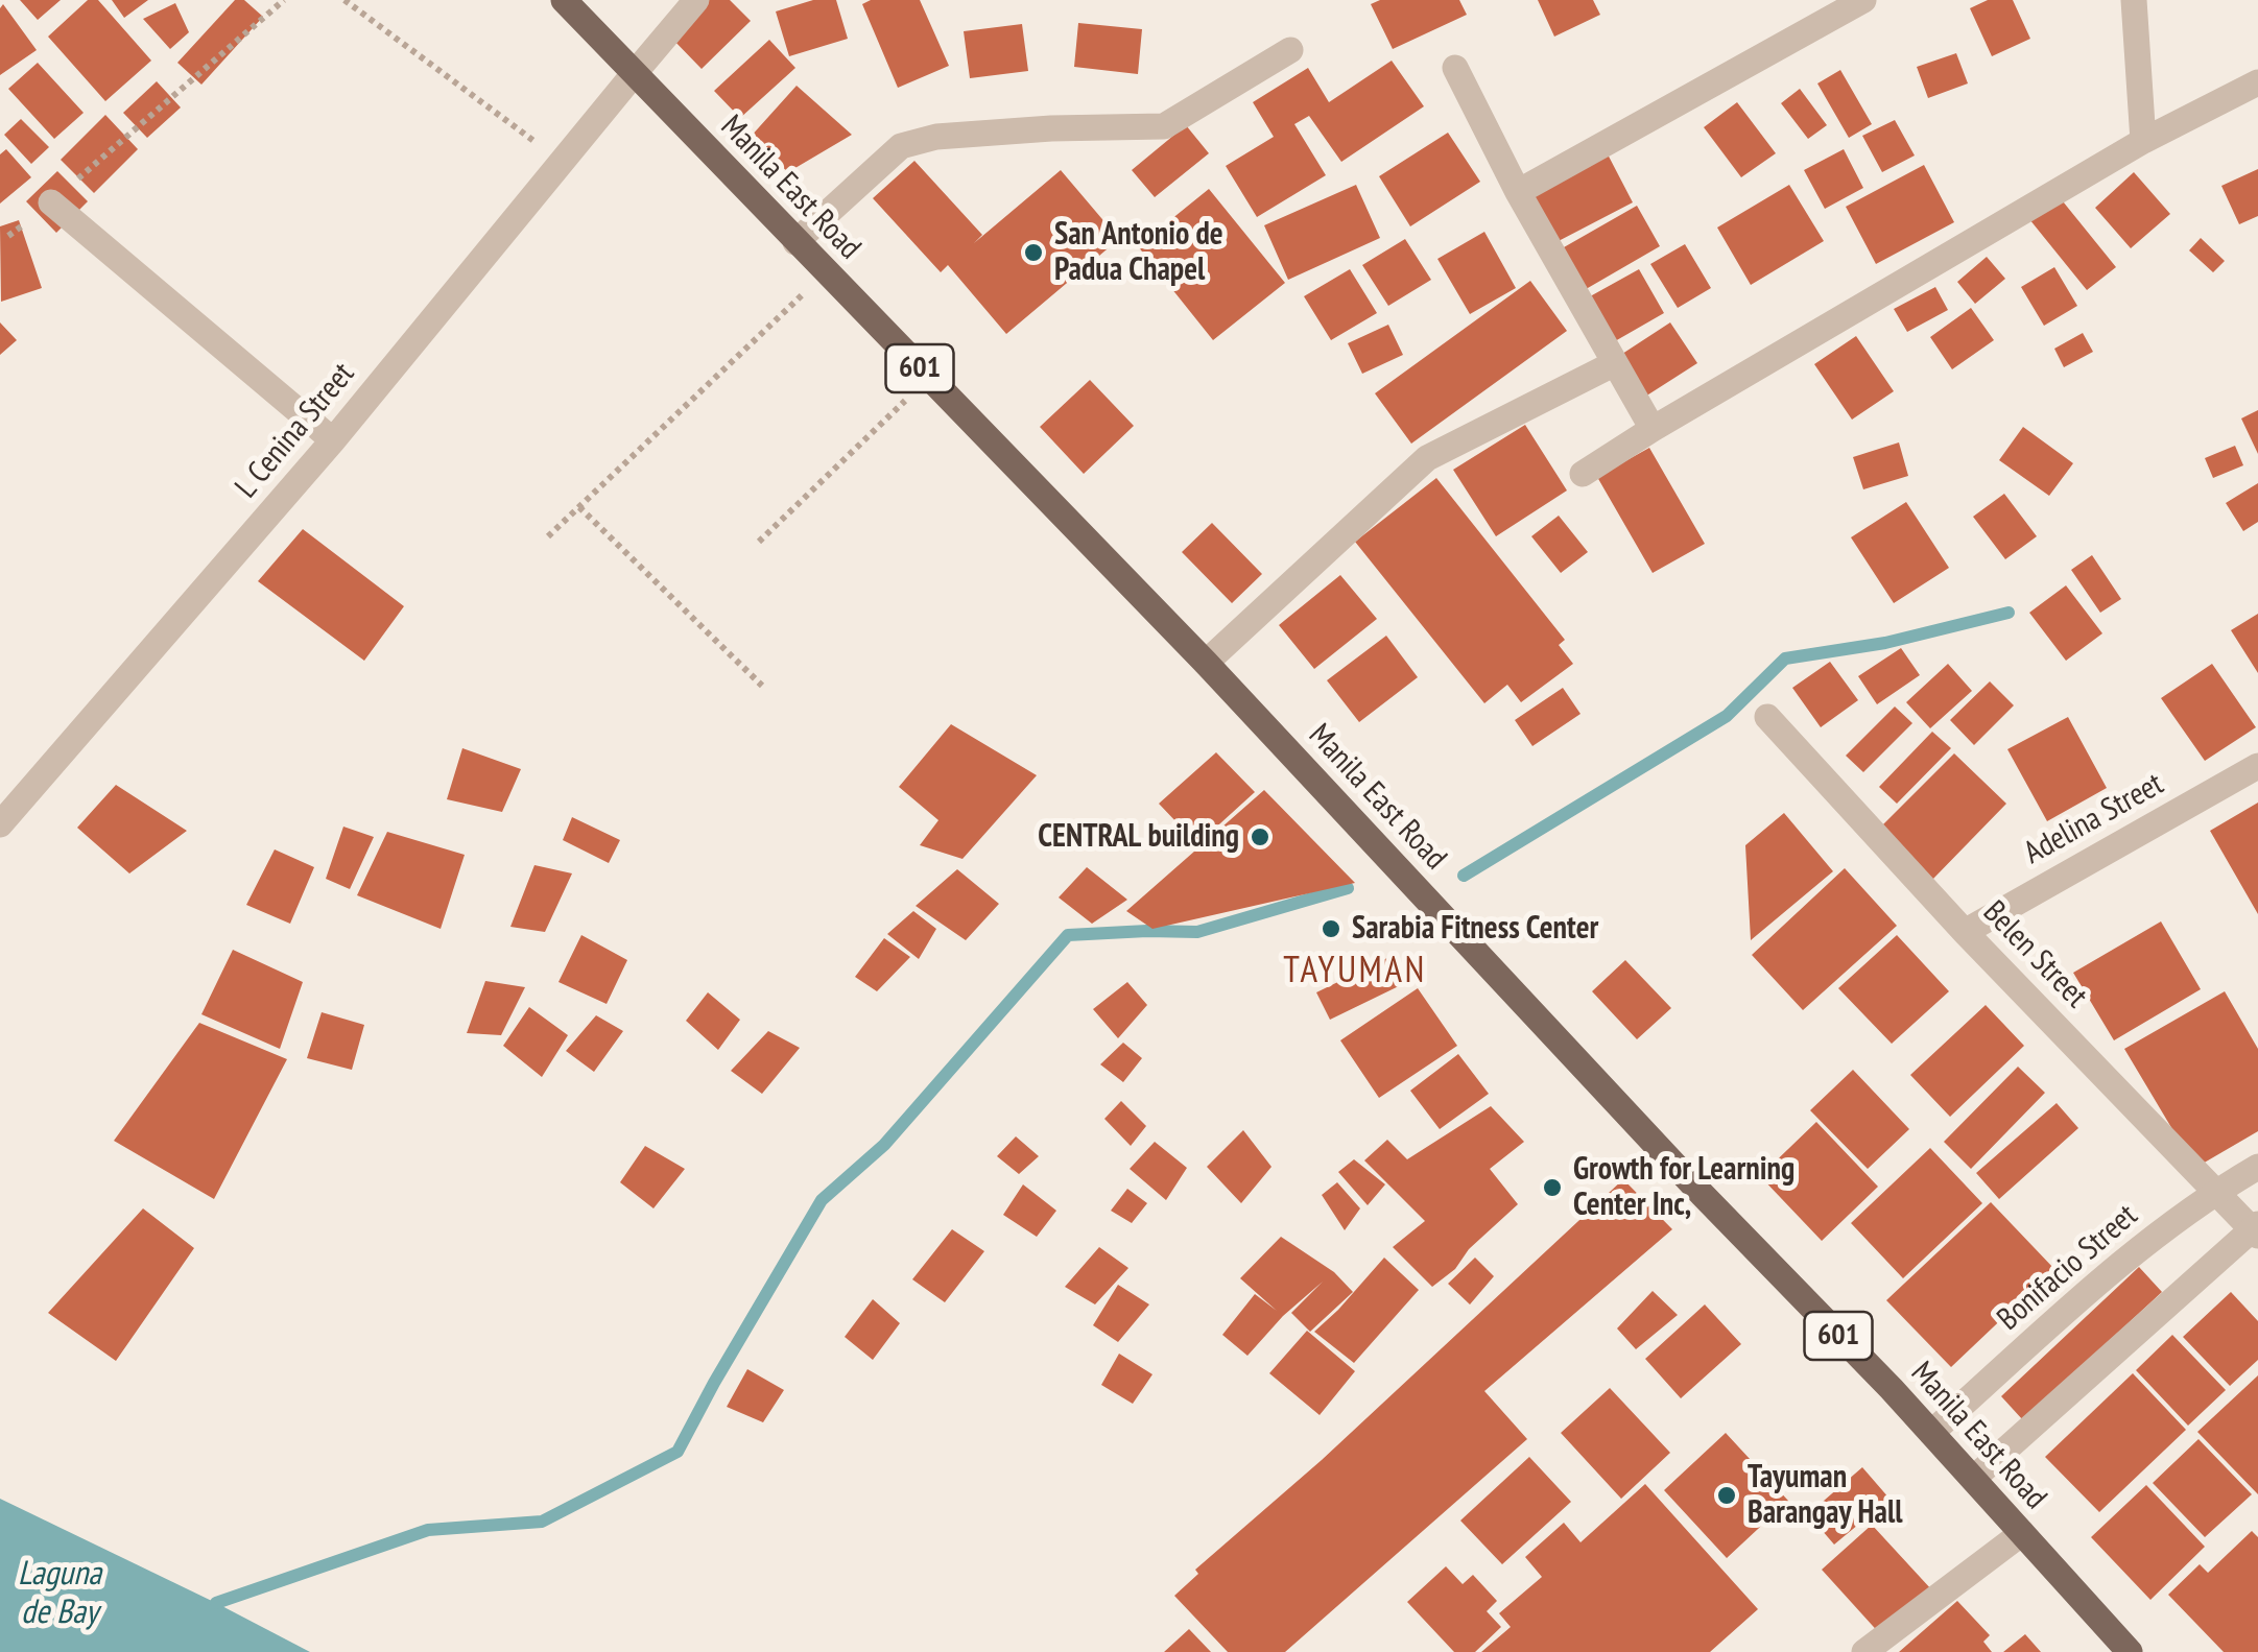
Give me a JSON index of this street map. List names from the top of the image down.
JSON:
{
  "streets": {
    "main road": ["Manila East Road", "601"],
    "street": [
      "L Cenina Street",
      "Adelina Street",
      "Belen Street",
      "Bonifacio Street"
    ]
  },
  "crossings": [
    ["Manila East Road", "L Cenina Street"],
    ["Manila East Road", "Bonifacio Street"],
    ["Adelina Street", "Belen Street"],
    ["Belen Street", "Bonifacio Street"]
  ],
  "districts": ["TAYUMAN"],
  "water": ["Laguna de Bay"],
  "places": [
    "San Antonio de Padua Chapel",
    "CENTRAL building",
    "Sarabia Fitness Center",
    "Growth for Learning Center Inc,",
    "Tayuman Barangay Hall"
  ]
}
